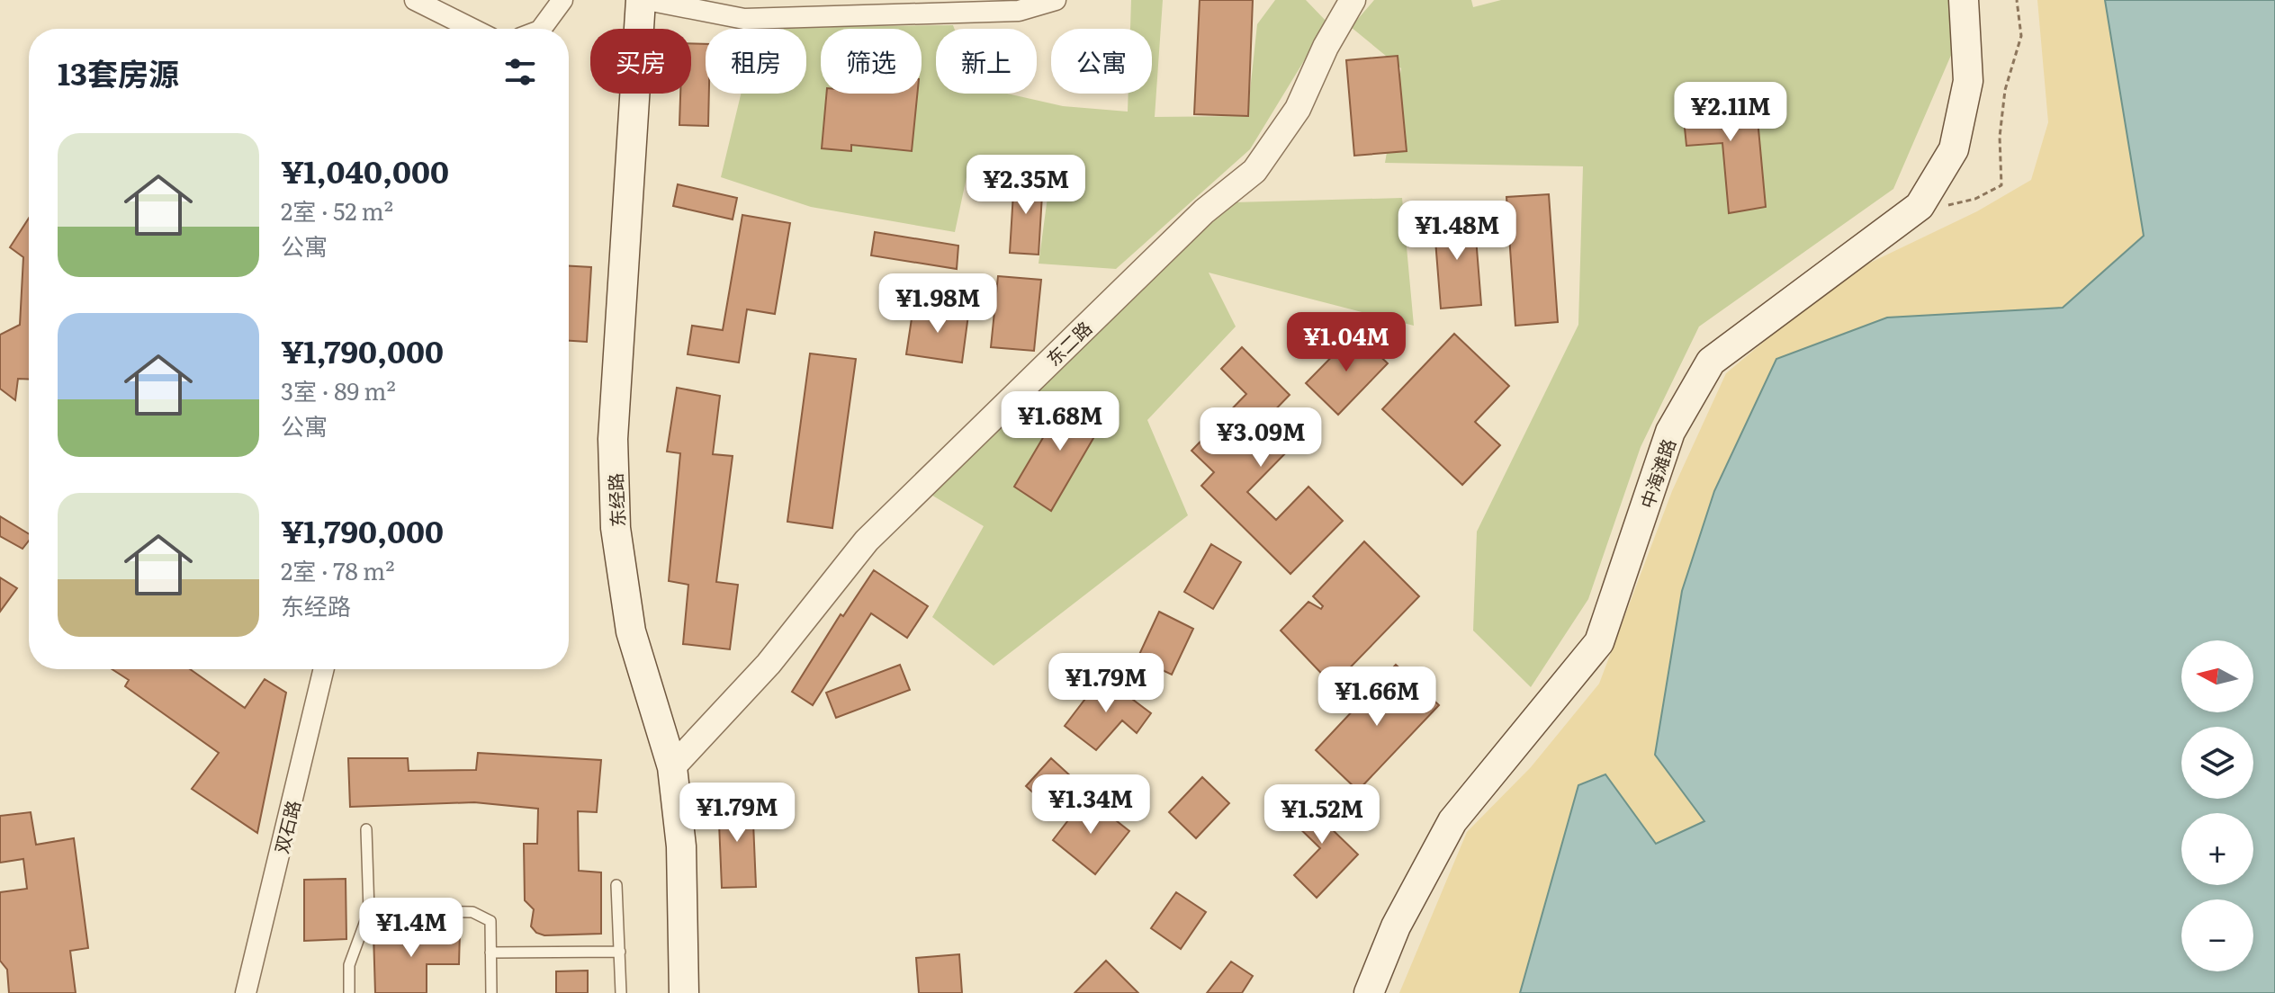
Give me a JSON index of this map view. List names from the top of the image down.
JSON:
{
  "streets": {
    "main road": ["中海滩路", "东经路"],
    "street": ["东二路", "双石路"]
  },
  "crossings": [
    ["东二路", "东经路"]
  ],
  "north": "left",
  "page": {
    "chip": [
      "买房",
      "租房",
      "筛选",
      "新上",
      "公寓"
    ],
    "heading": "13套房源",
    "price": [
      "¥2.11M",
      "¥2.35M",
      "¥1.48M",
      "¥1.98M",
      "¥1.04M",
      "¥1.68M",
      "¥3.09M",
      "¥1.79M",
      "¥1.66M",
      "¥1.34M",
      "¥1.79M",
      "¥1.52M",
      "¥1.4M"
    ],
    "list": [
      {
        "name": "¥1,040,000",
        "note": "2室 · 52 m² · 公寓"
      },
      {
        "name": "¥1,790,000",
        "note": "3室 · 89 m² · 公寓"
      },
      {
        "name": "¥1,790,000",
        "note": "2室 · 78 m² · 东经路"
      }
    ],
    "map_buttons": ["+", "−"]
  }
}
